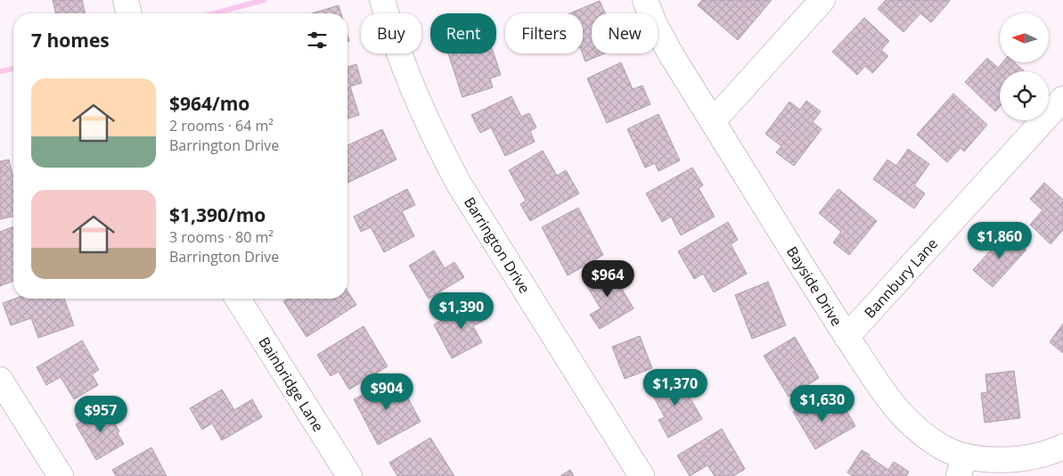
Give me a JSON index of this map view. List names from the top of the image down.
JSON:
{
  "streets": {
    "street": [
      "Barrington Drive",
      "Bannbury Lane",
      "Bayside Drive",
      "Bainbridge Lane"
    ]
  },
  "crossings": [
    ["Bannbury Lane", "Bayside Drive"]
  ],
  "north": "left",
  "page": {
    "chip": [
      "Buy",
      "Rent",
      "Filters",
      "New"
    ],
    "heading": "7 homes",
    "list": [
      {
        "name": "$964/mo",
        "note": "2 rooms · 64 m² · Barrington Drive"
      },
      {
        "name": "$1,390/mo",
        "note": "3 rooms · 80 m² · Barrington Drive"
      }
    ],
    "price": [
      "$1,860",
      "$964",
      "$1,390",
      "$1,370",
      "$904",
      "$1,630",
      "$957"
    ]
  }
}
